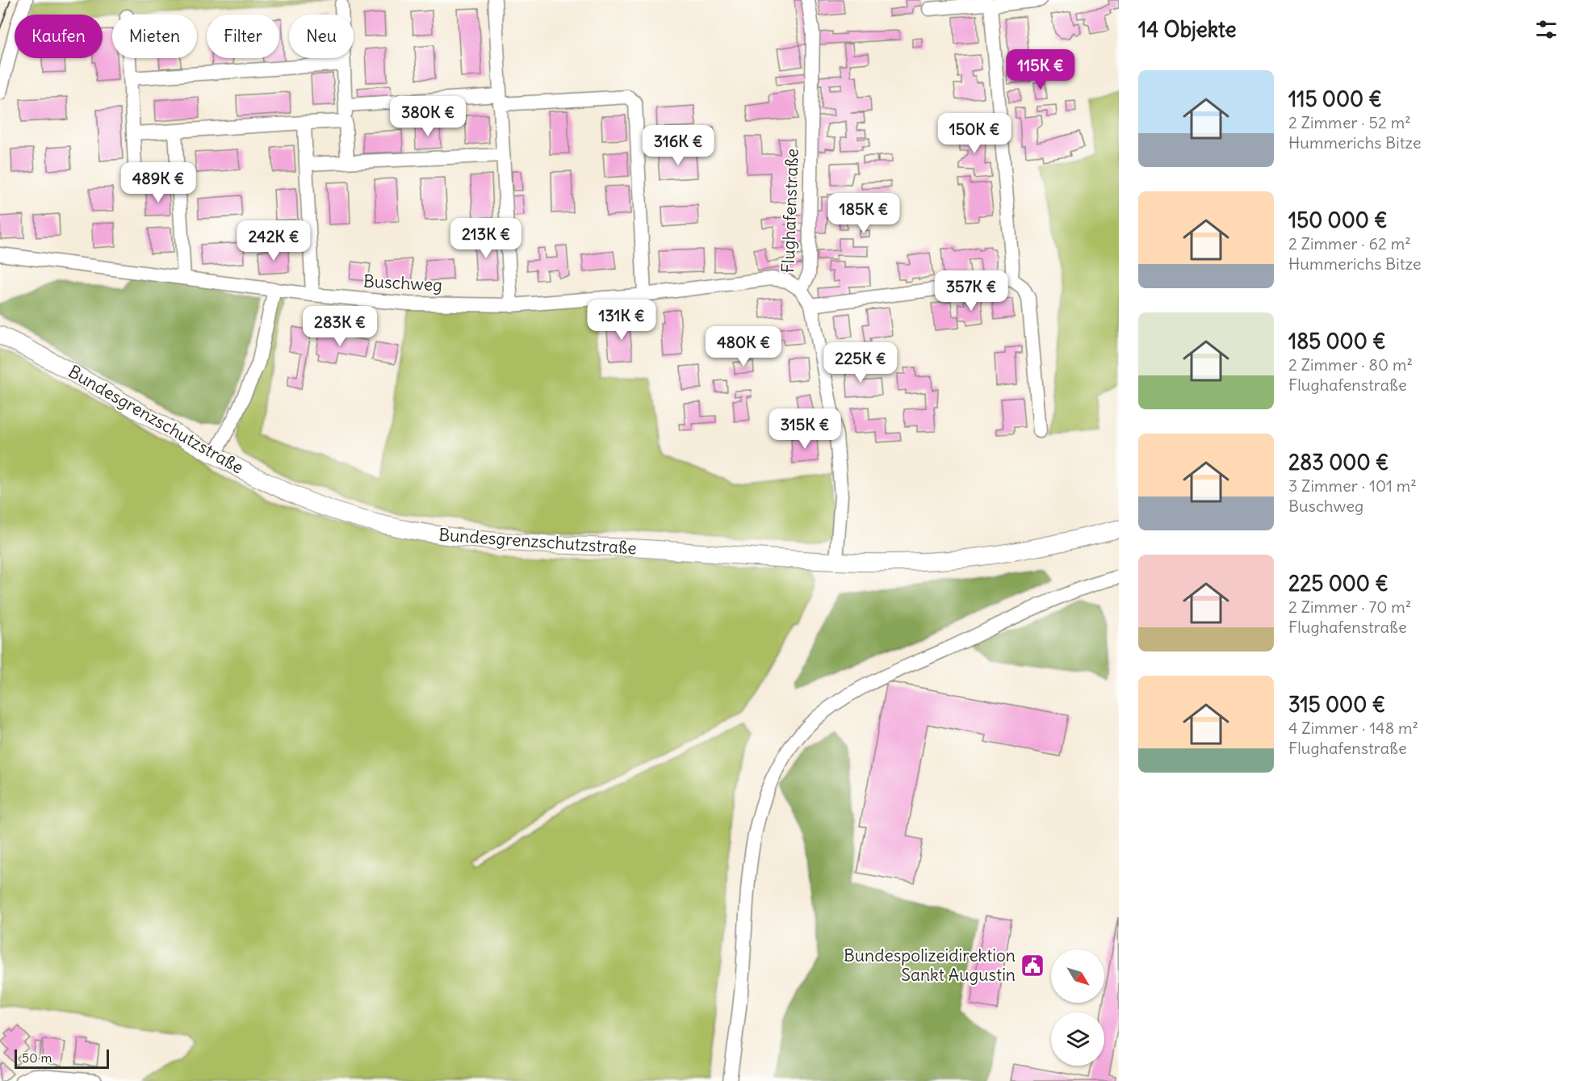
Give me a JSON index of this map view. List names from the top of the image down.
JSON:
{
  "streets": {
    "street": ["Flughafenstraße", "Buschweg", "Bundesgrenzschutzstraße"]
  },
  "crossings": [
    ["Flughafenstraße", "Buschweg"],
    ["Flughafenstraße", "Bundesgrenzschutzstraße"]
  ],
  "places": {
    "public building": ["Bundespolizeidirektion Sankt Augustin"]
  },
  "scale_bar": "50 m",
  "north": "bottom right",
  "page": {
    "heading": "14 Objekte",
    "chip": [
      "Kaufen",
      "Mieten",
      "Filter",
      "Neu"
    ],
    "price": [
      "115K €",
      "380K €",
      "150K €",
      "316K €",
      "489K €",
      "185K €",
      "213K €",
      "242K €",
      "357K €",
      "131K €",
      "283K €",
      "480K €",
      "225K €",
      "315K €"
    ],
    "list": [
      {
        "name": "115 000 €",
        "note": "2 Zimmer · 52 m² · Hummerichs Bitze"
      },
      {
        "name": "150 000 €",
        "note": "2 Zimmer · 62 m² · Hummerichs Bitze"
      },
      {
        "name": "185 000 €",
        "note": "2 Zimmer · 80 m² · Flughafenstraße"
      },
      {
        "name": "283 000 €",
        "note": "3 Zimmer · 101 m² · Buschweg"
      },
      {
        "name": "225 000 €",
        "note": "2 Zimmer · 70 m² · Flughafenstraße"
      },
      {
        "name": "315 000 €",
        "note": "4 Zimmer · 148 m² · Flughafenstraße"
      }
    ],
    "scale": "50 m"
  }
}
